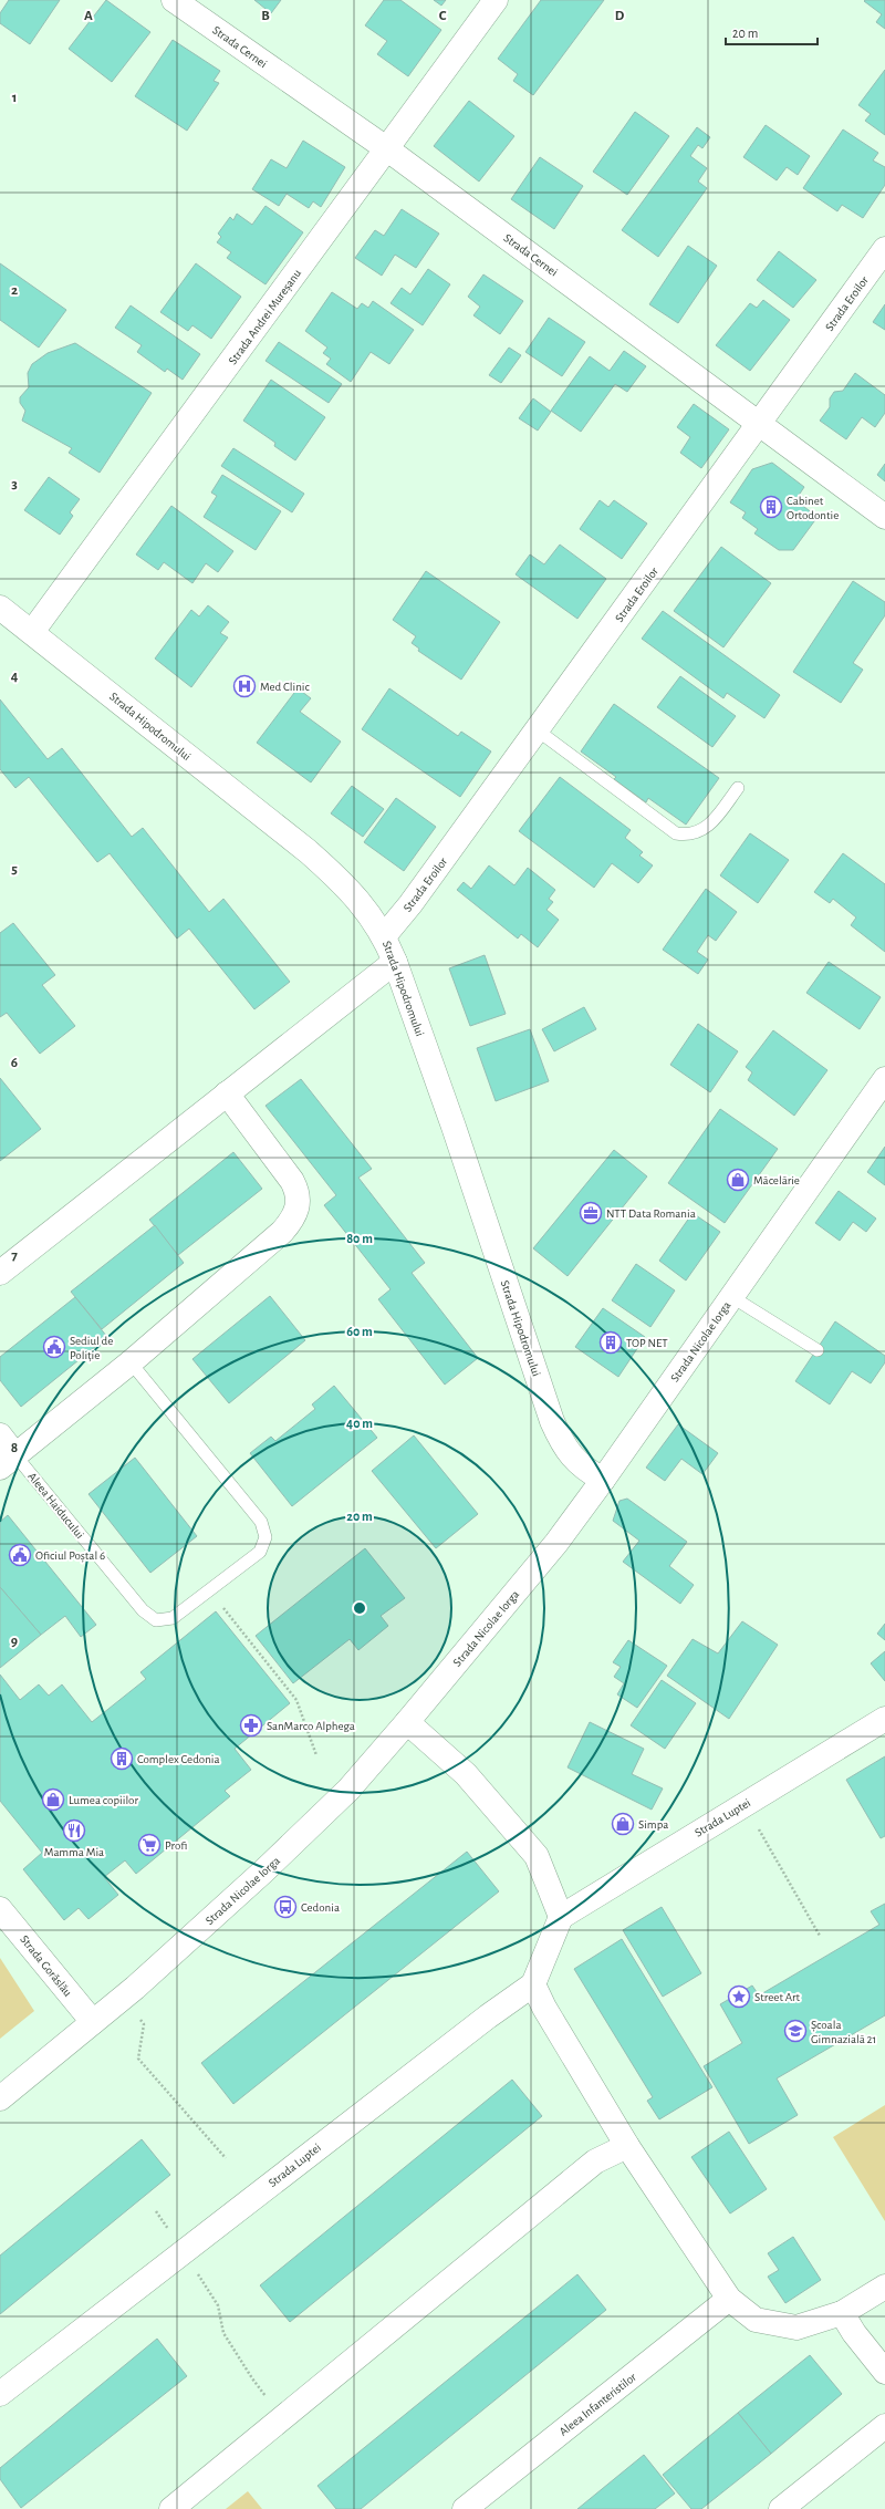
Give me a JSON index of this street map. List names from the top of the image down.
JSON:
{
  "streets": {
    "street": [
      "Strada Cernei",
      "Strada Eroilor",
      "Strada Andrei Mureșanu",
      "Strada Hipodromului",
      "Strada Nicolae Iorga",
      "Aleea Haiducului",
      "Strada Luptei",
      "Strada Gorăslău",
      "Aleea Infanteristilor"
    ]
  },
  "crossings": [
    ["Strada Cernei", "Strada Eroilor"],
    ["Strada Cernei", "Strada Andrei Mureșanu"],
    ["Strada Eroilor", "Strada Hipodromului"],
    ["Strada Andrei Mureșanu", "Strada Hipodromului"],
    ["Strada Hipodromului", "Strada Nicolae Iorga"],
    ["Strada Nicolae Iorga", "Strada Gorăslău"]
  ],
  "places": {
    "building": ["Cabinet Ortodontie", "TOP NET", "Complex Cedonia"],
    "hospital": ["Med Clinic"],
    "shop": ["Măcelărie", "Lumea copiilor", "Simpa"],
    "office": ["NTT Data Romania"],
    "public building": ["Sediul de Poliție", "Oficiul Poștal 6"],
    "pharmacy": ["SanMarco Alphega"],
    "restaurant": ["Mamma Mia"],
    "supermarket": ["Profi"],
    "bus stop": ["Cedonia"],
    "place": ["Street Art"],
    "school or university": ["Școala Gimnazială 21"]
  },
  "scale_bar": "20 m",
  "grid": {
    "columns": [
      "A",
      "B",
      "C",
      "D"
    ],
    "rows": [
      "1",
      "2",
      "3",
      "4",
      "5",
      "6",
      "7",
      "8",
      "9"
    ]
  },
  "rings": [
    "80 m",
    "60 m",
    "40 m",
    "20 m"
  ]
}
